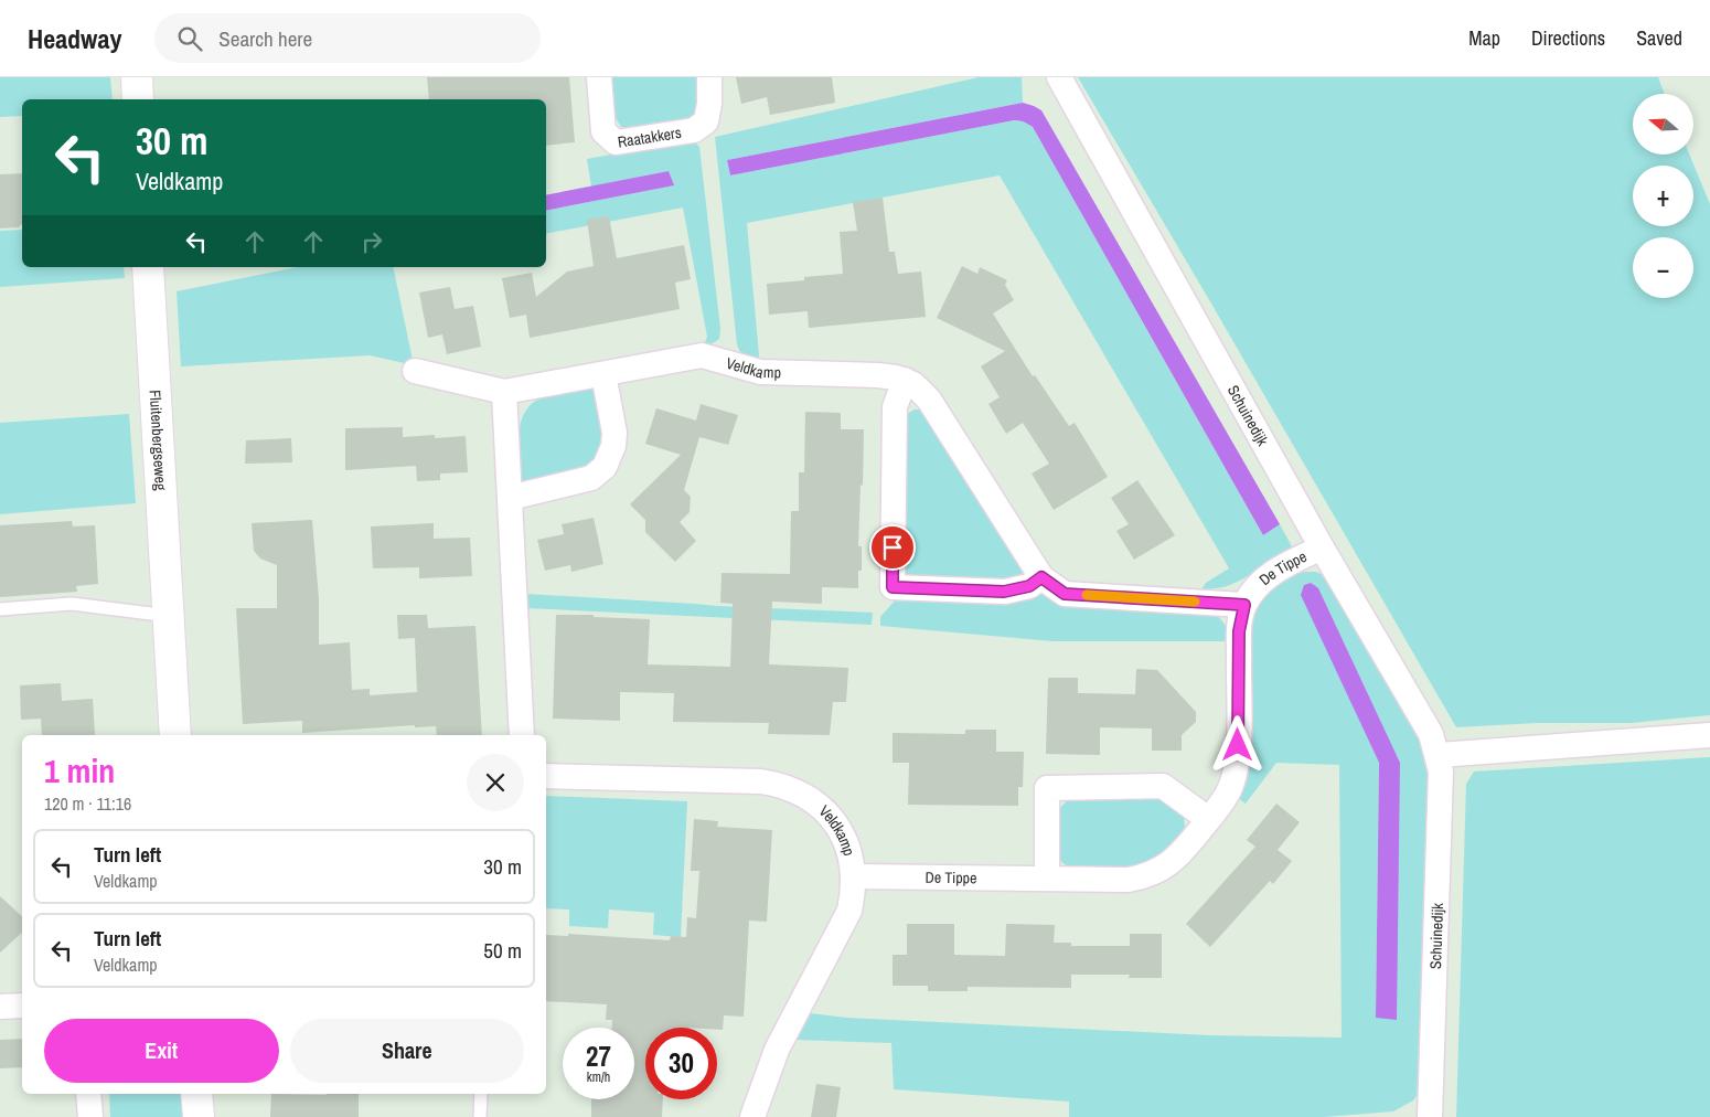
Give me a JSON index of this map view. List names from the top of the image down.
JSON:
{
  "streets": {
    "street": [
      "Raatakkers",
      "Veldkamp",
      "Schuinedijk",
      "Fluitenbergseweg",
      "De Tippe"
    ]
  },
  "crossings": [
    ["Veldkamp", "De Tippe"],
    ["Schuinedijk", "De Tippe"]
  ],
  "north": "left",
  "page": {
    "header": "Headway",
    "search": "Search here",
    "nav": ["Map", "Directions", "Saved"],
    "map_buttons": ["+", "−"],
    "turn": ["30 m", "Veldkamp"],
    "heading": ["1 min", "120 m · 11:16"],
    "list": [
      {
        "name": "Turn left",
        "note": "Veldkamp",
        "value": "30 m"
      },
      {
        "name": "Turn left",
        "note": "Veldkamp",
        "value": "50 m"
      }
    ],
    "buttons": ["Exit", "Share"],
    "speed": "27 km/h",
    "limit": "30"
  }
}
